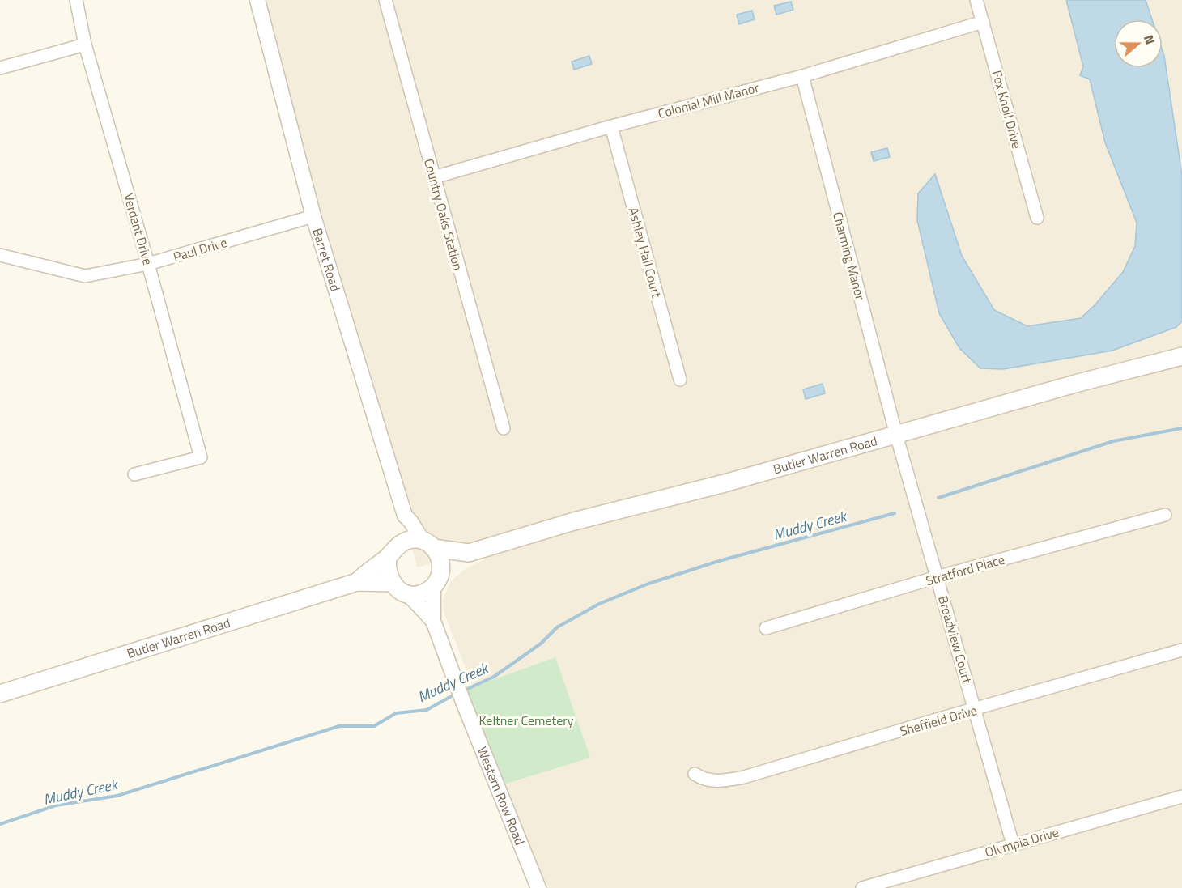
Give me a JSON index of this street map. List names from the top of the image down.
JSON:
{
  "streets": {
    "main road": ["Butler Warren Road"],
    "street": [
      "Colonial Mill Manor",
      "Fox Knoll Drive",
      "Country Oaks Station",
      "Verdant Drive",
      "Paul Drive",
      "Ashley Hall Court",
      "Charming Manor",
      "Barret Road",
      "Stratford Place",
      "Broadview Court",
      "Sheffield Drive",
      "Western Row Road",
      "Olympia Drive"
    ]
  },
  "crossings": [
    ["Colonial Mill Manor", "Fox Knoll Drive"],
    ["Colonial Mill Manor", "Country Oaks Station"],
    ["Colonial Mill Manor", "Ashley Hall Court"],
    ["Colonial Mill Manor", "Charming Manor"],
    ["Verdant Drive", "Paul Drive"],
    ["Paul Drive", "Barret Road"],
    ["Charming Manor", "Butler Warren Road"],
    ["Charming Manor", "Broadview Court"],
    ["Barret Road", "Butler Warren Road"],
    ["Barret Road", "Western Row Road"],
    ["Butler Warren Road", "Broadview Court"],
    ["Butler Warren Road", "Western Row Road"],
    ["Stratford Place", "Broadview Court"],
    ["Broadview Court", "Sheffield Drive"],
    ["Broadview Court", "Olympia Drive"]
  ],
  "water": ["Muddy Creek"],
  "parks": ["Keltner Cemetery"],
  "north": "right"
}
